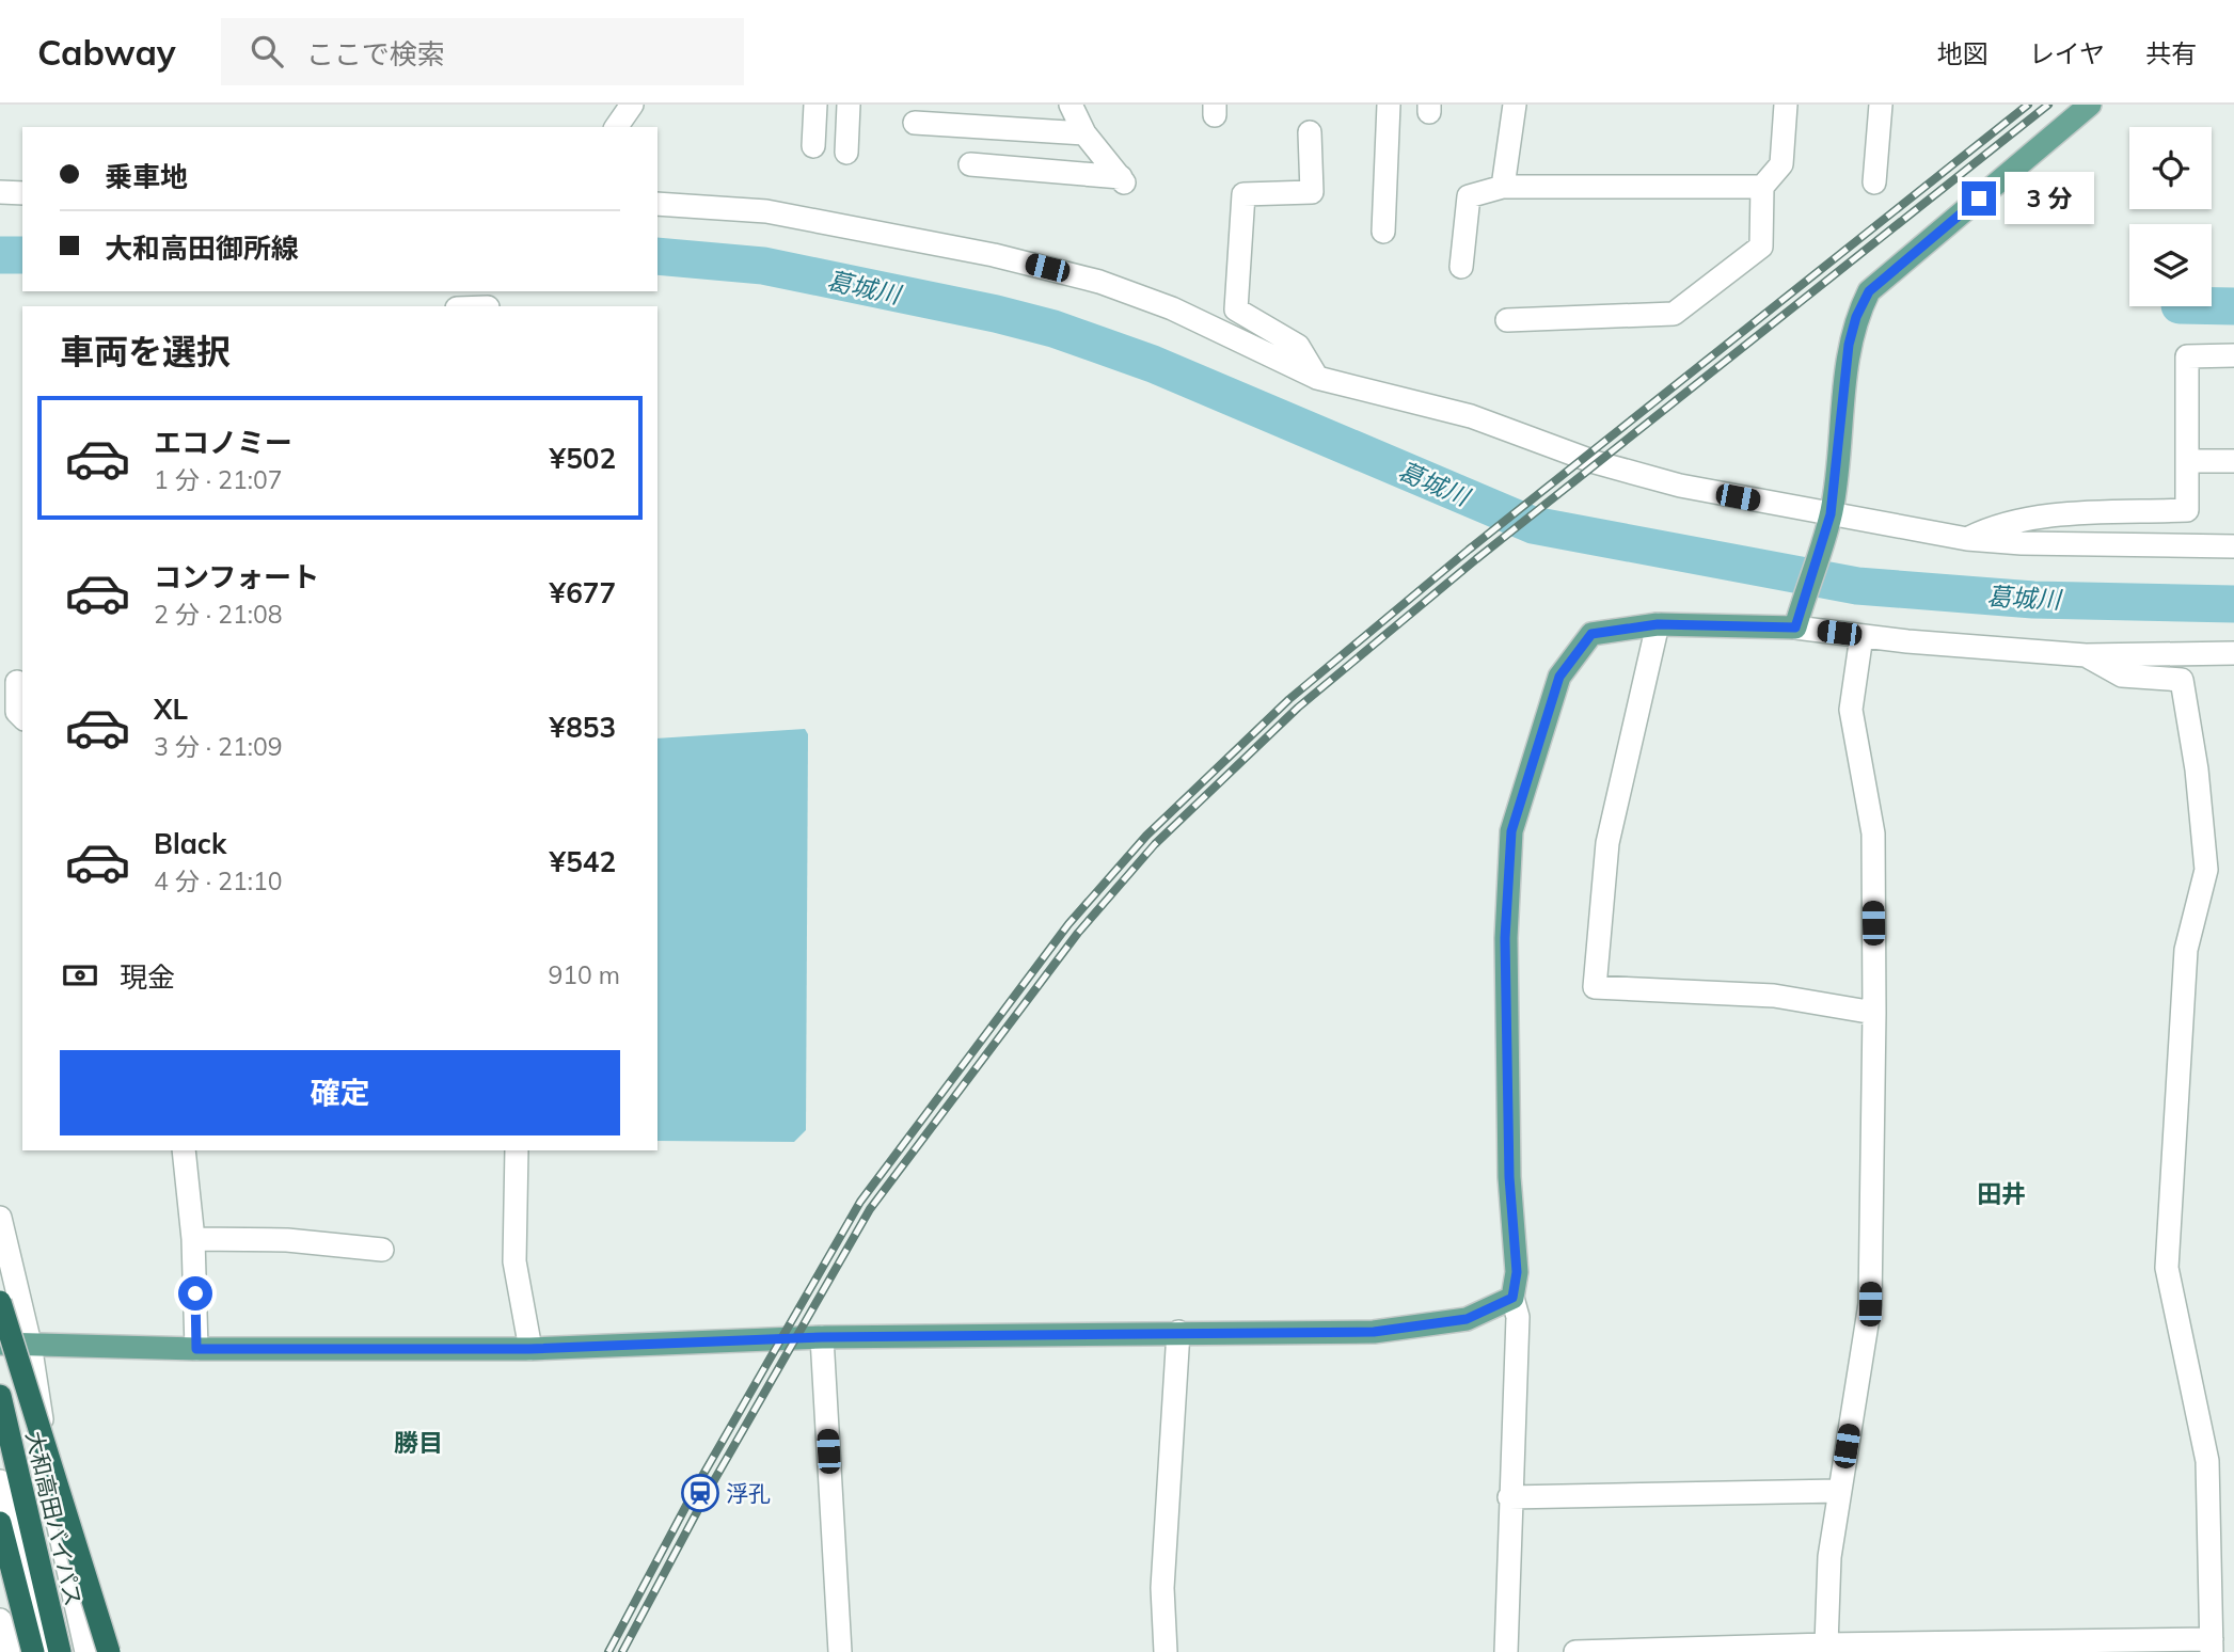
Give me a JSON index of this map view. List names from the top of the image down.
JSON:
{
  "streets": {
    "highway": ["大和高田バイパス"]
  },
  "districts": ["田井", "勝目"],
  "water": ["葛城川"],
  "places": {
    "station": ["浮孔"]
  },
  "page": {
    "header": "Cabway",
    "search": "ここで検索",
    "nav": ["地図", "レイヤ", "共有"],
    "banner": ["乗車地", "大和高田御所線"],
    "bubble": "3 分",
    "heading": "車両を選択",
    "list": [
      {
        "name": "エコノミー",
        "note": "1 分 · 21:07",
        "value": "¥502"
      },
      {
        "name": "コンフォート",
        "note": "2 分 · 21:08",
        "value": "¥677"
      },
      {
        "name": "XL",
        "note": "3 分 · 21:09",
        "value": "¥853"
      },
      {
        "name": "Black",
        "note": "4 分 · 21:10",
        "value": "¥542"
      }
    ],
    "pay": ["現金", "910 m"],
    "buttons": "確定"
  }
}
